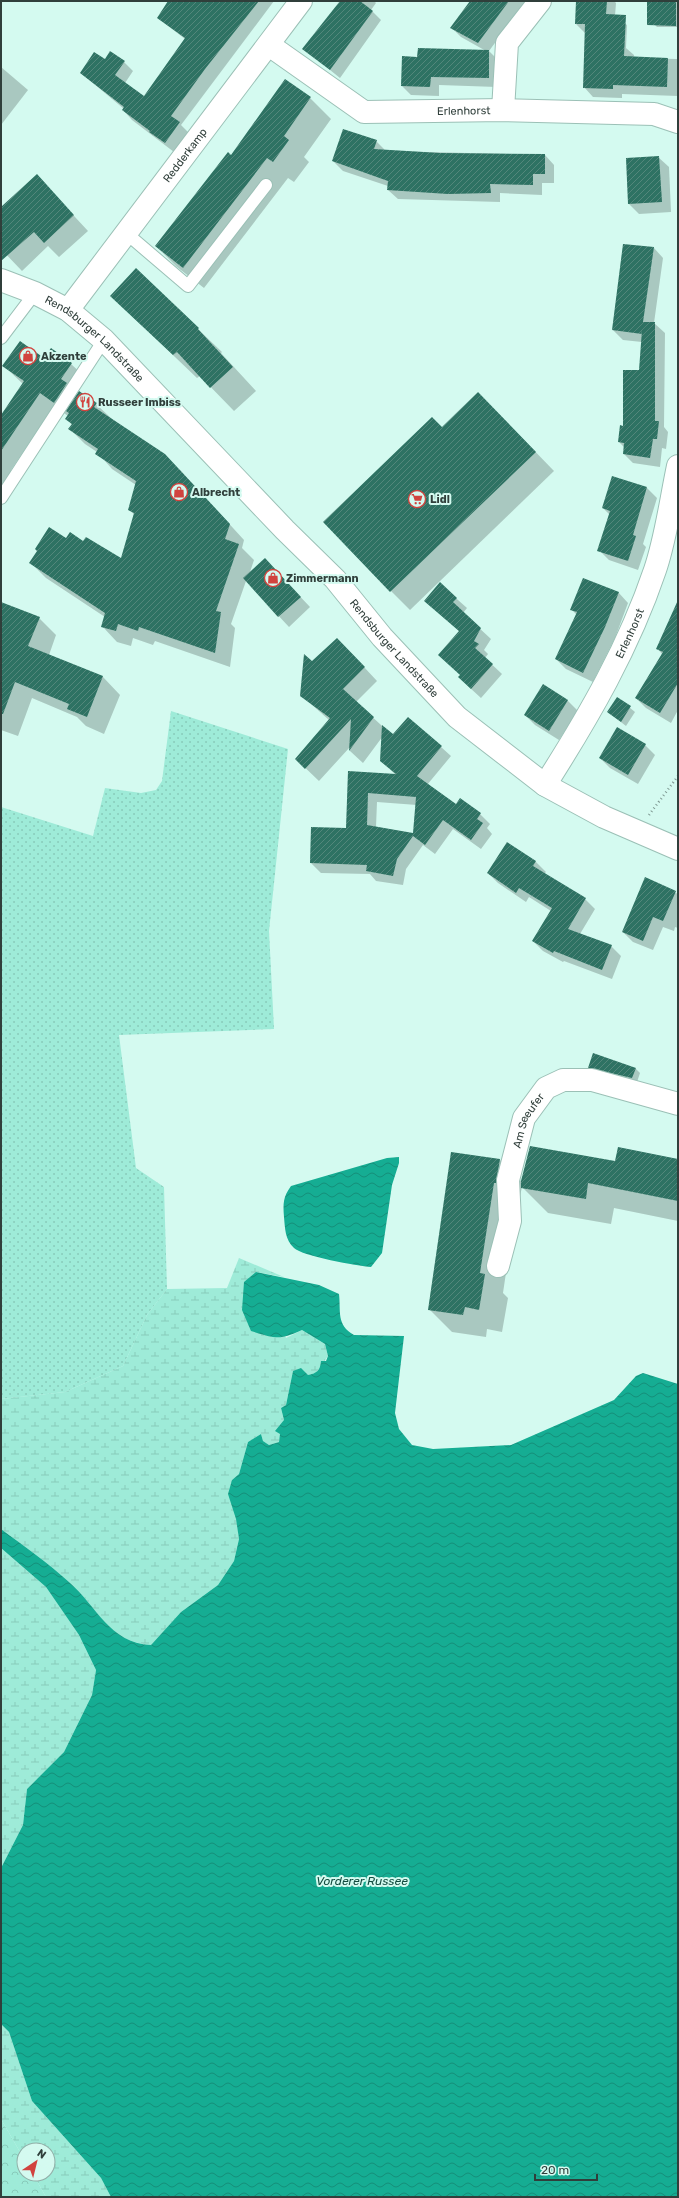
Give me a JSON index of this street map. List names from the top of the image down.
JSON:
{
  "streets": {
    "street": [
      "Erlenhorst",
      "Redderkamp",
      "Rendsburger Landstraße",
      "Am Seeufer"
    ]
  },
  "crossings": [
    ["Erlenhorst", "Redderkamp"],
    ["Erlenhorst", "Rendsburger Landstraße"],
    ["Redderkamp", "Rendsburger Landstraße"]
  ],
  "water": ["Vorderer Russee"],
  "places": {
    "shop": ["Akzente", "Albrecht", "Zimmermann"],
    "restaurant": ["Russeer Imbiss"],
    "supermarket": ["Lidl"]
  },
  "scale_bar": "20 m",
  "north": "top right"
}
